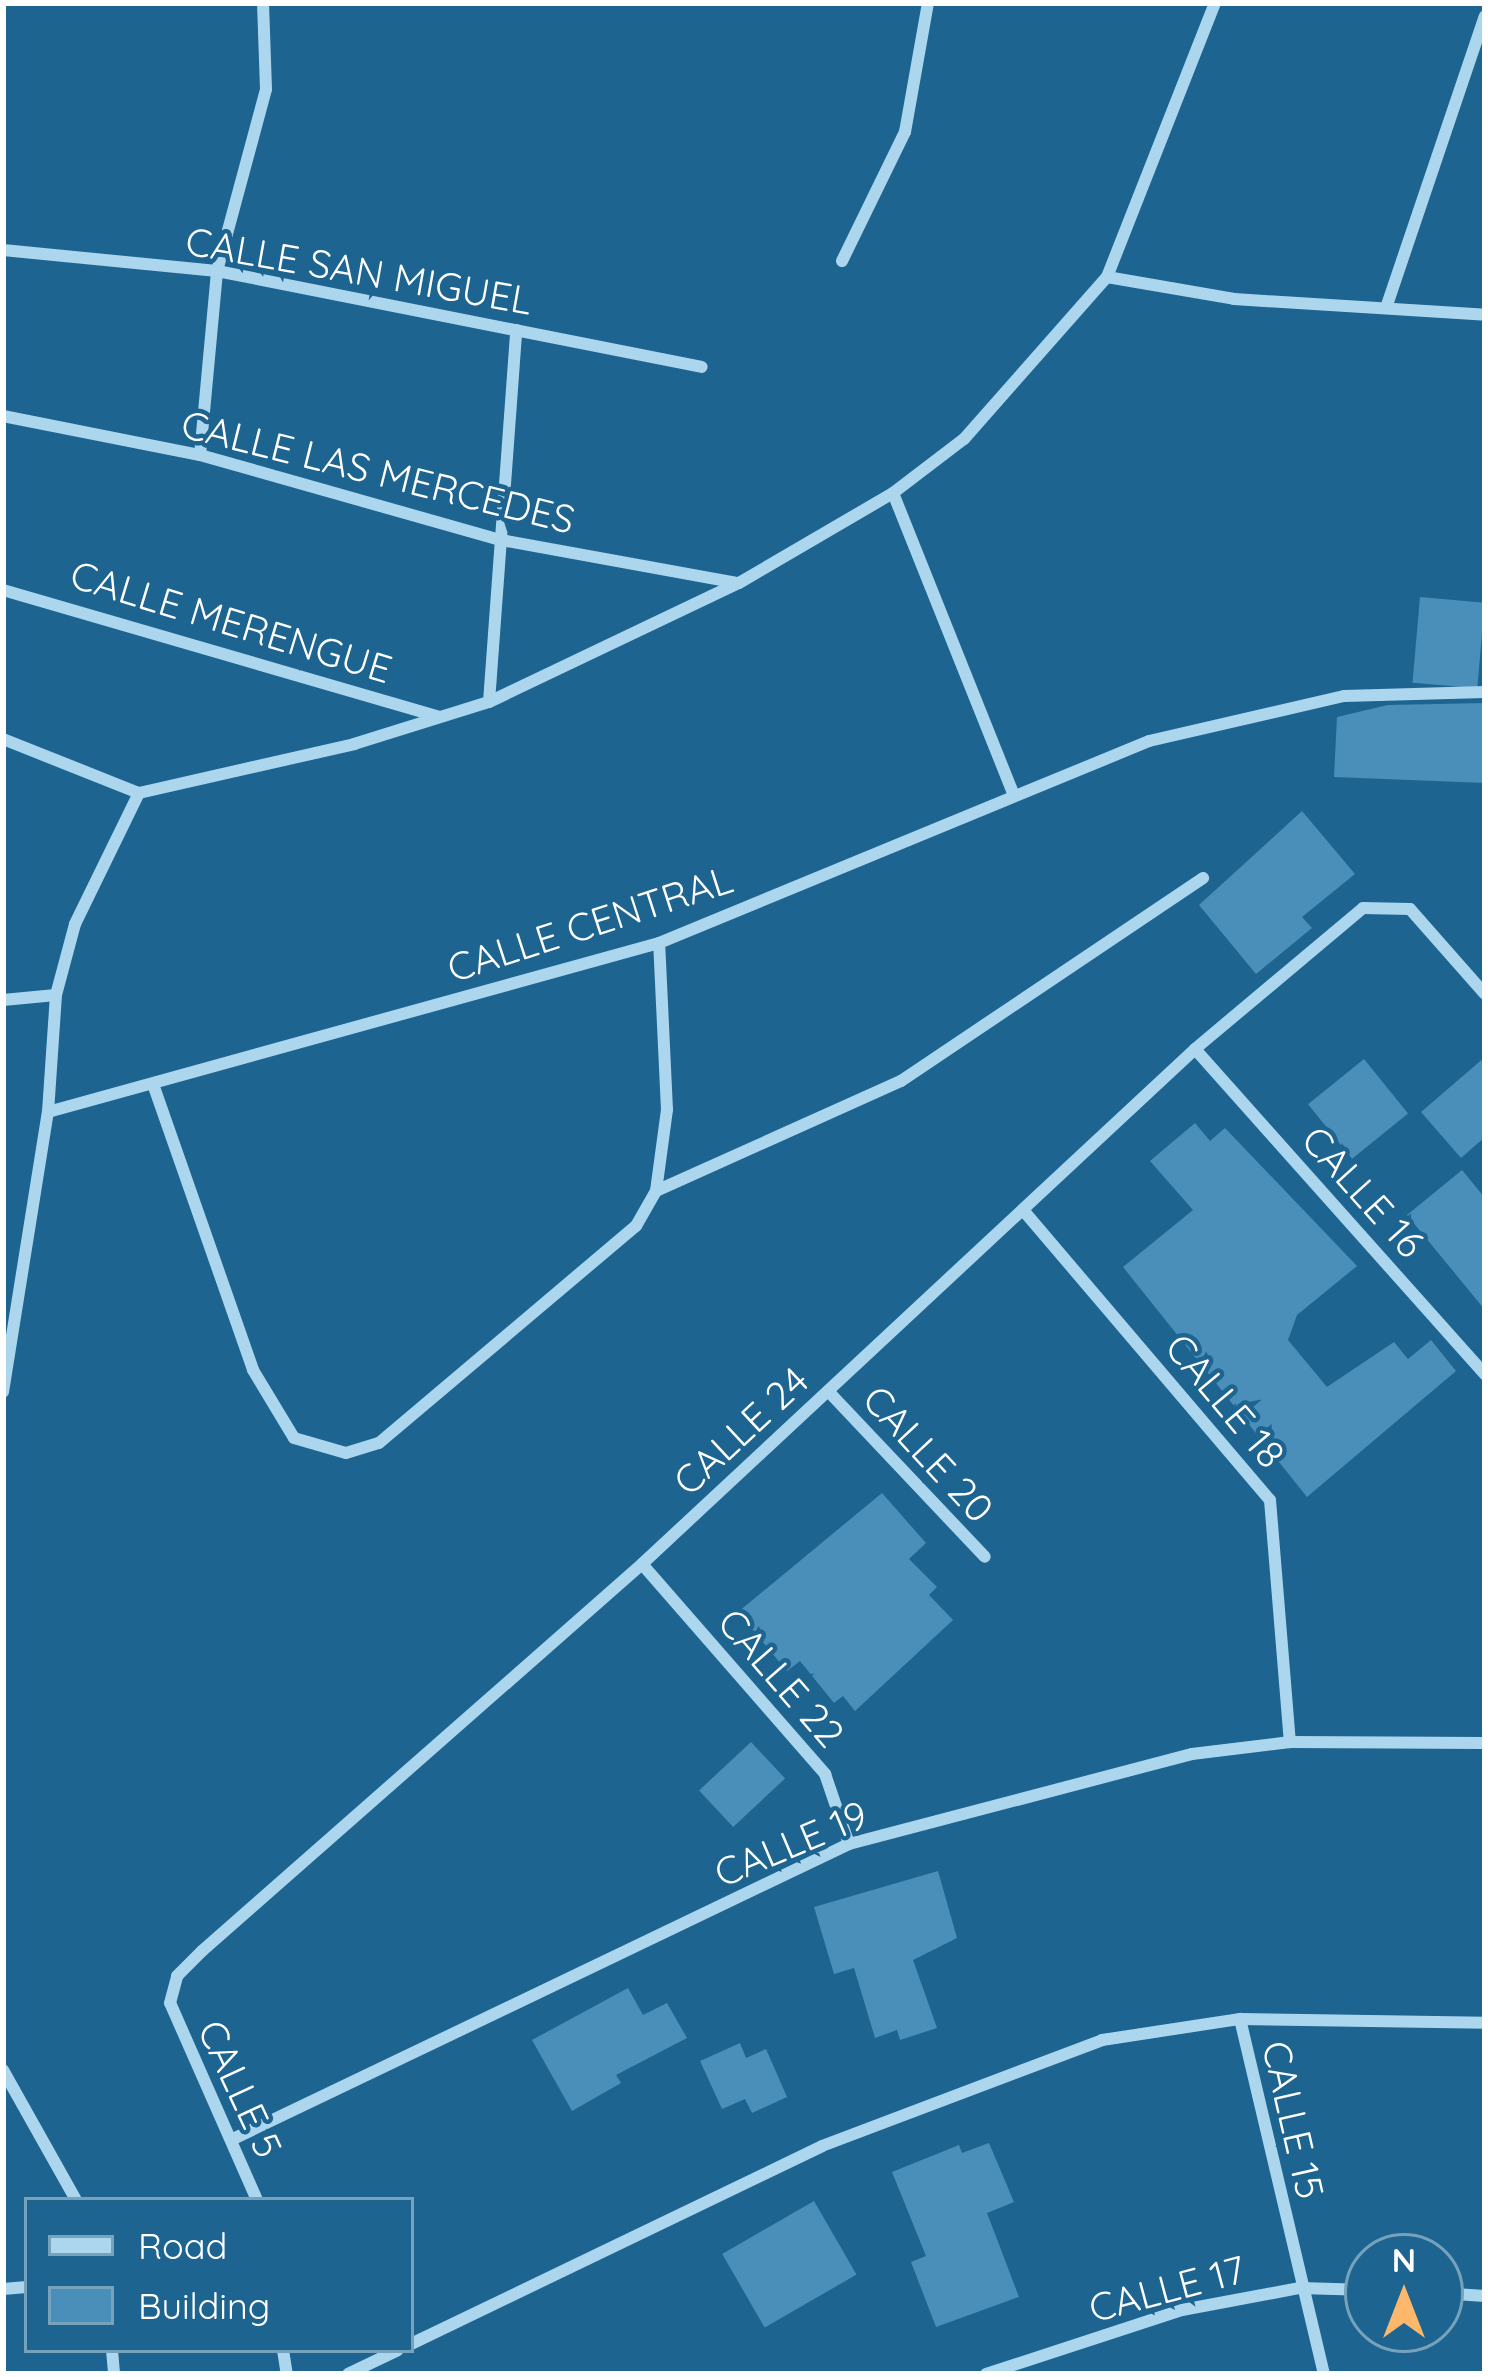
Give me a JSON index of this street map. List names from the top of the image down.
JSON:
{
  "streets": {
    "street": [
      "CALLE SAN MIGUEL",
      "CALLE LAS MERCEDES",
      "CALLE MERENGUE",
      "CALLE CENTRAL",
      "CALLE 16",
      "CALLE 18",
      "CALLE 24",
      "CALLE 20",
      "CALLE 22",
      "CALLE 19",
      "CALLE 5",
      "CALLE 15",
      "CALLE 17"
    ]
  },
  "crossings": [
    ["CALLE 16", "CALLE 24"],
    ["CALLE 18", "CALLE 24"],
    ["CALLE 18", "CALLE 19"],
    ["CALLE 24", "CALLE 20"],
    ["CALLE 24", "CALLE 22"],
    ["CALLE 24", "CALLE 5"],
    ["CALLE 22", "CALLE 19"],
    ["CALLE 19", "CALLE 5"],
    ["CALLE 15", "CALLE 17"]
  ],
  "legend": ["Road", "Building"],
  "north": "top"
}
